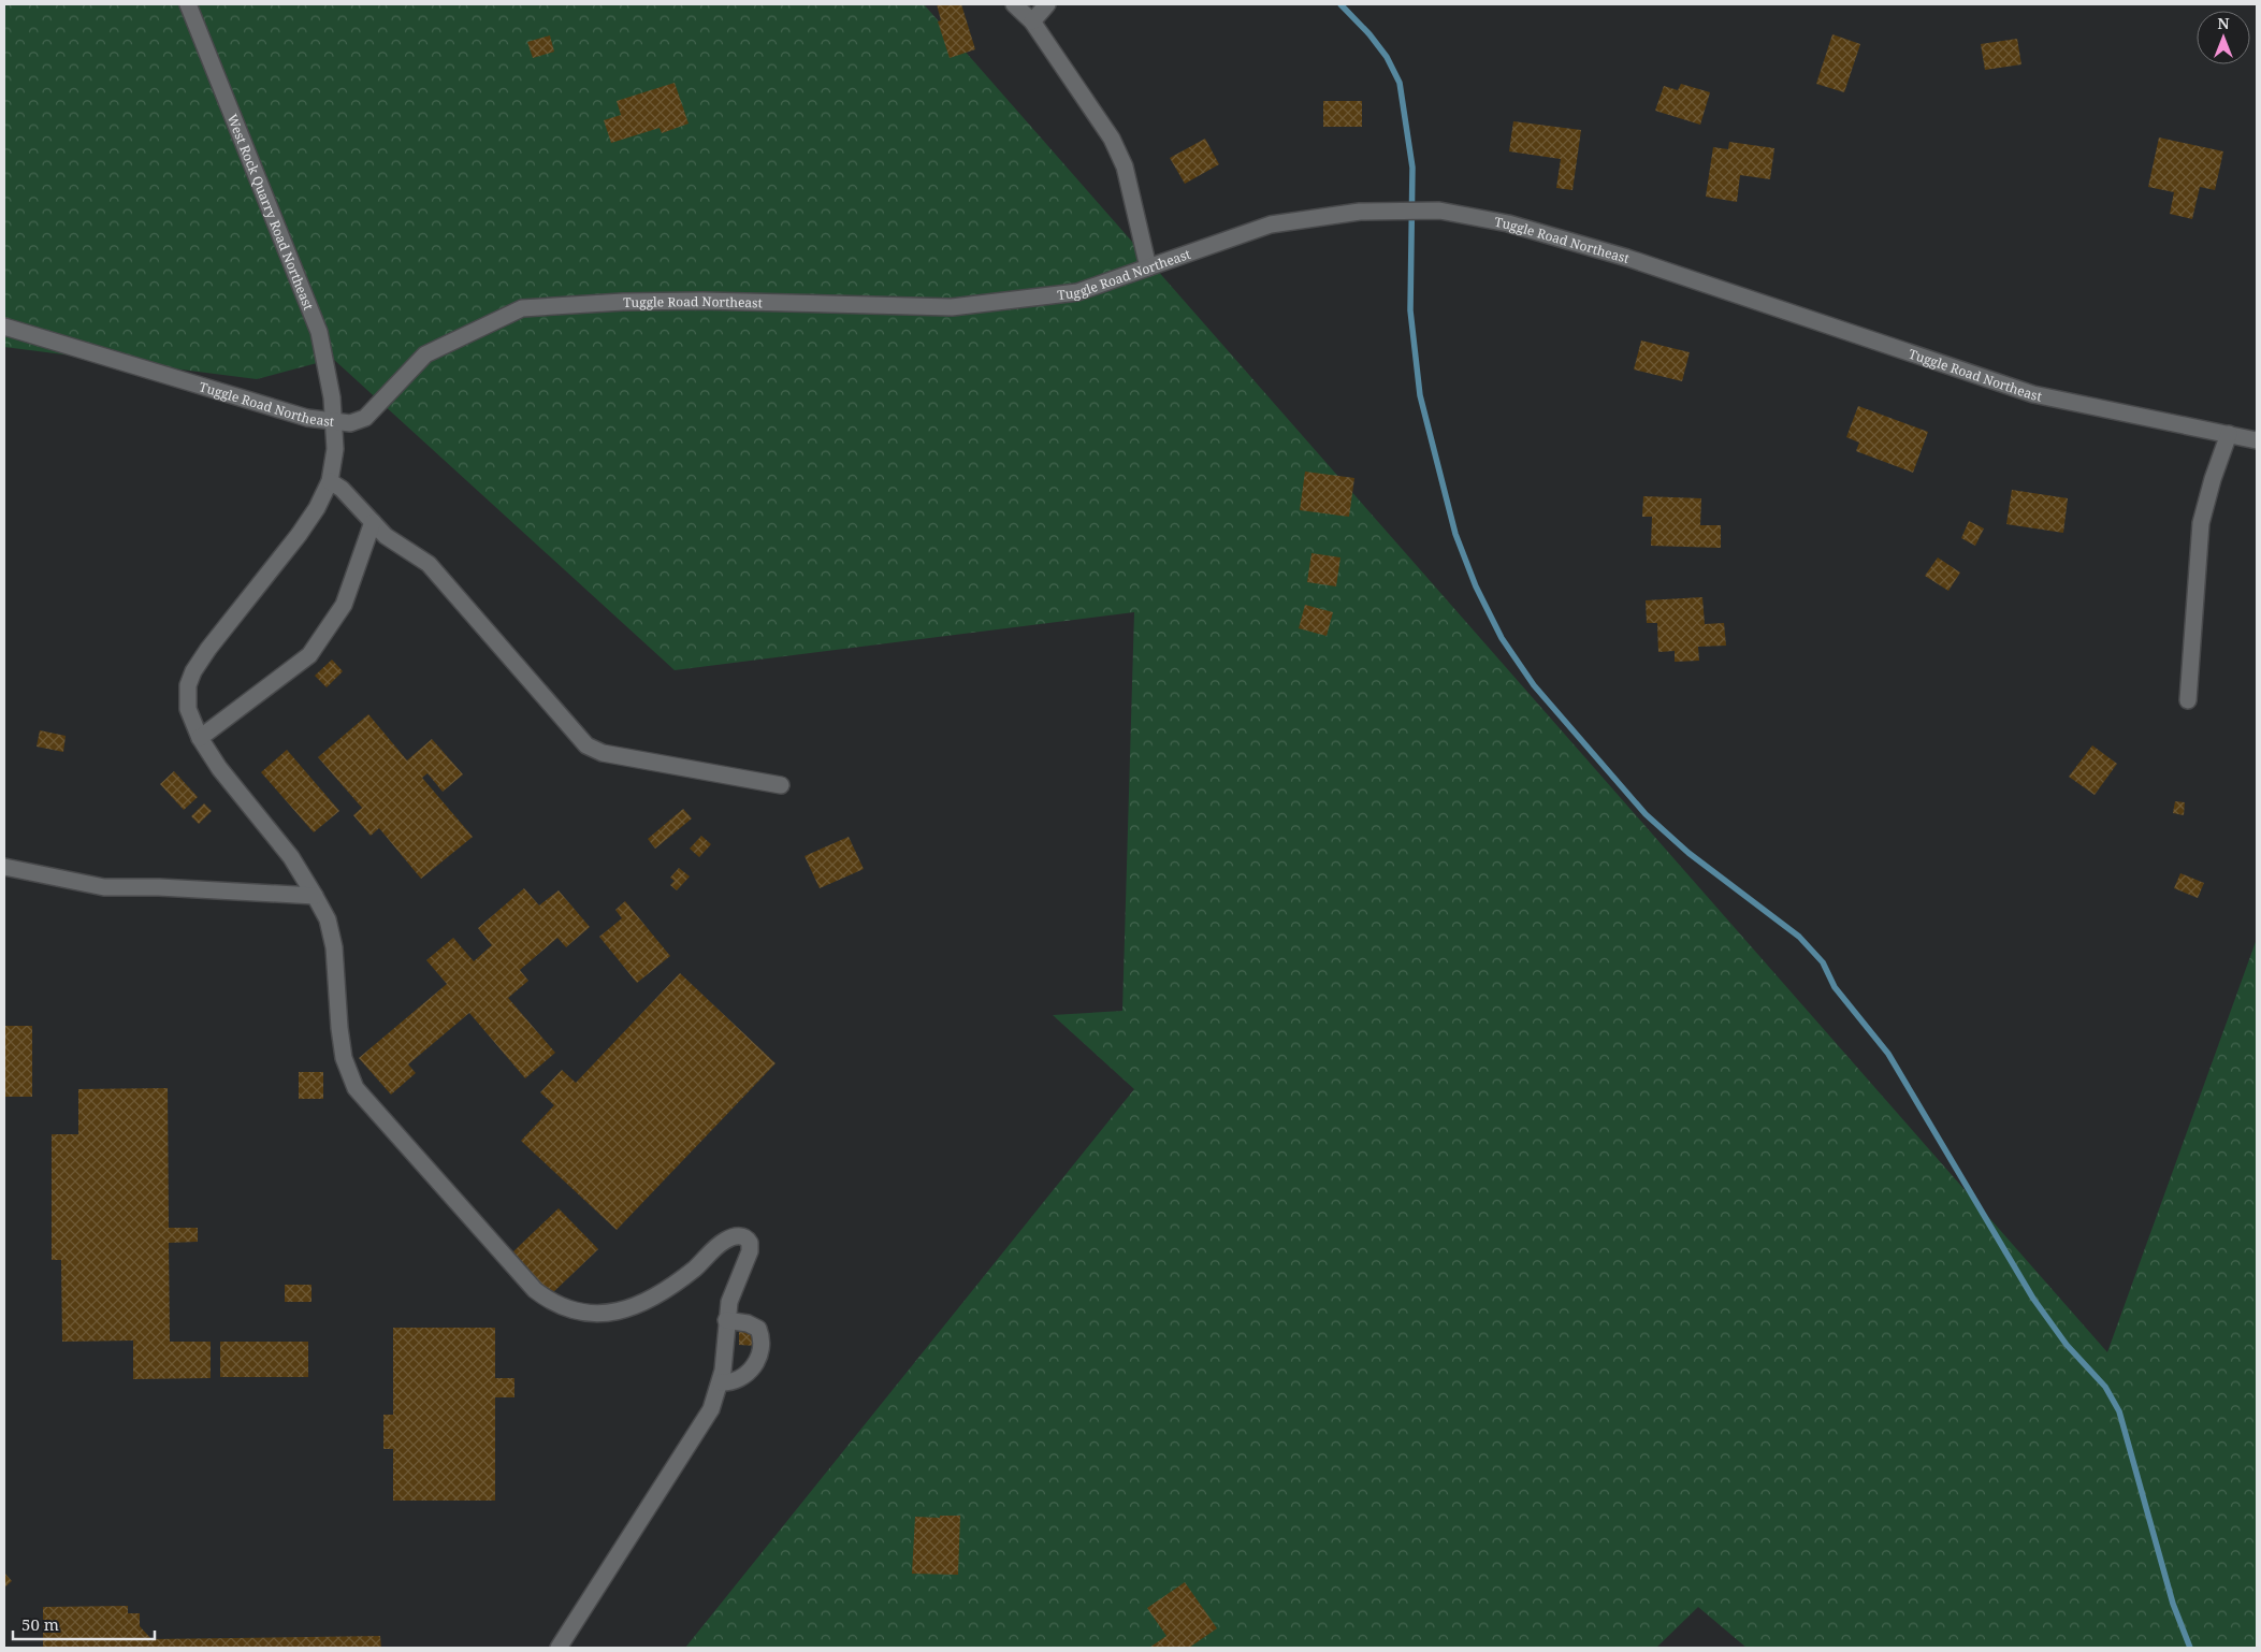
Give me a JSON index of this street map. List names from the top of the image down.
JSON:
{
  "streets": {
    "street": ["West Rock Quarry Road Northeast", "Tuggle Road Northeast"]
  },
  "crossings": [
    ["West Rock Quarry Road Northeast", "Tuggle Road Northeast"]
  ],
  "scale_bar": "50 m",
  "north": "top"
}
